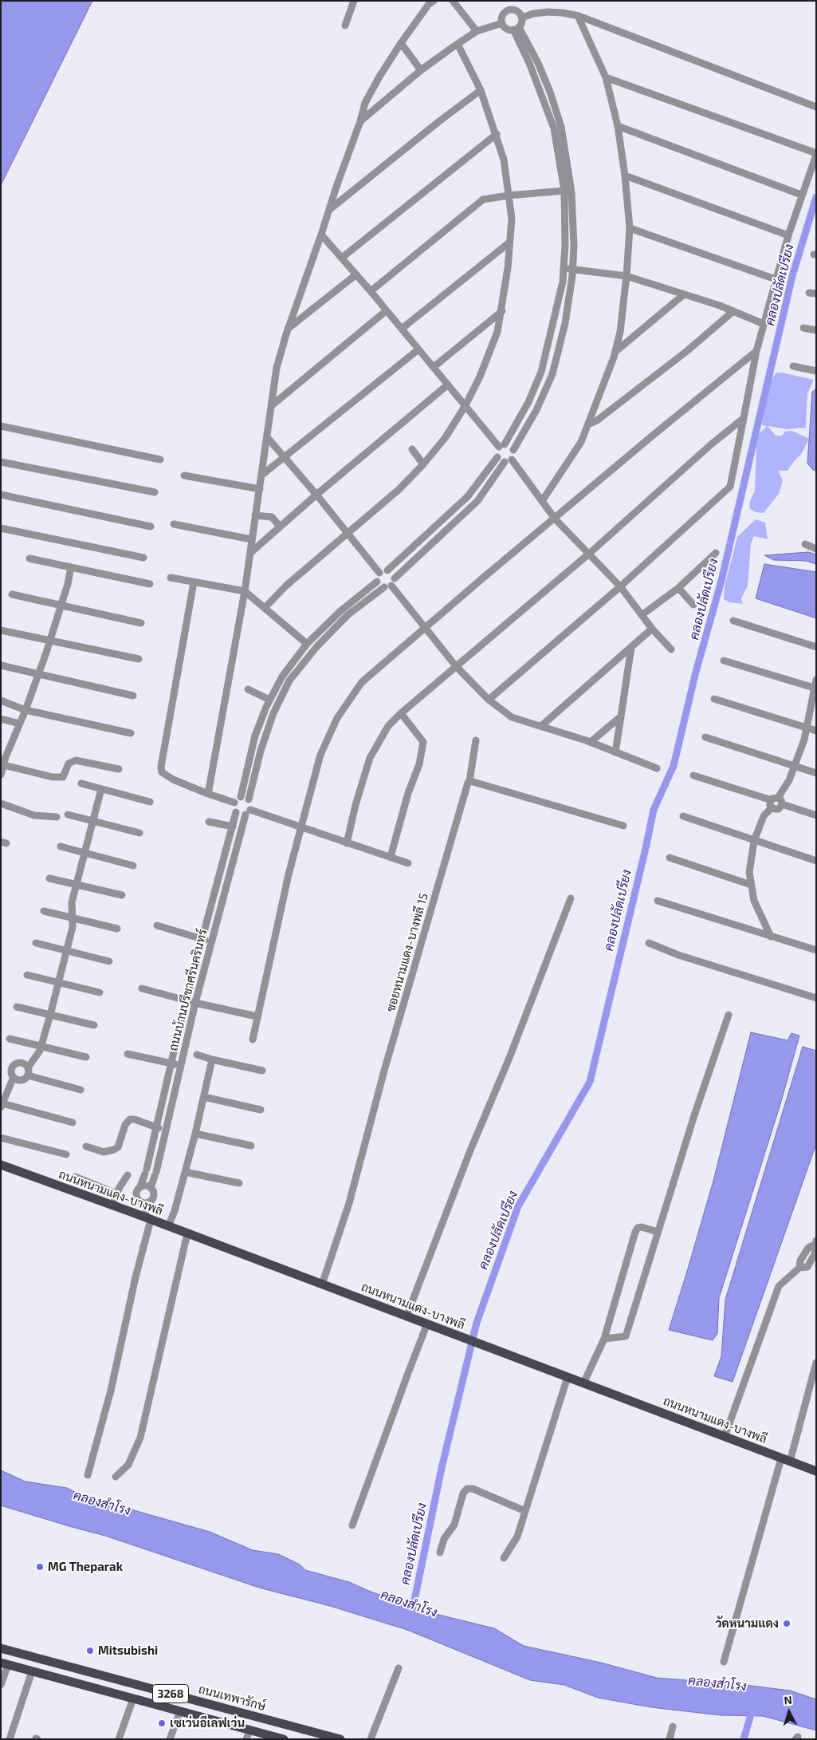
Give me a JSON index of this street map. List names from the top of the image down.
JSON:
{
  "streets": {
    "main road": ["ถนนหนามแดง-บางพลี", "3268", "ถนนเทพารักษ์"],
    "street": ["ซอยหนามแดง-บางพลี 15", "ถนนบ้านปรีชาศรีนครินทร์"]
  },
  "crossings": [
    ["ซอยหนามแดง-บางพลี 15", "ถนนหนามแดง-บางพลี"]
  ],
  "water": ["คลองปลัดเปรียง", "คลองสำโรง"],
  "places": [
    "MG Theparak",
    "วัดหนามแดง",
    "Mitsubishi",
    "เซเว่นอีเลฟเว่น"
  ],
  "north": "top"
}
